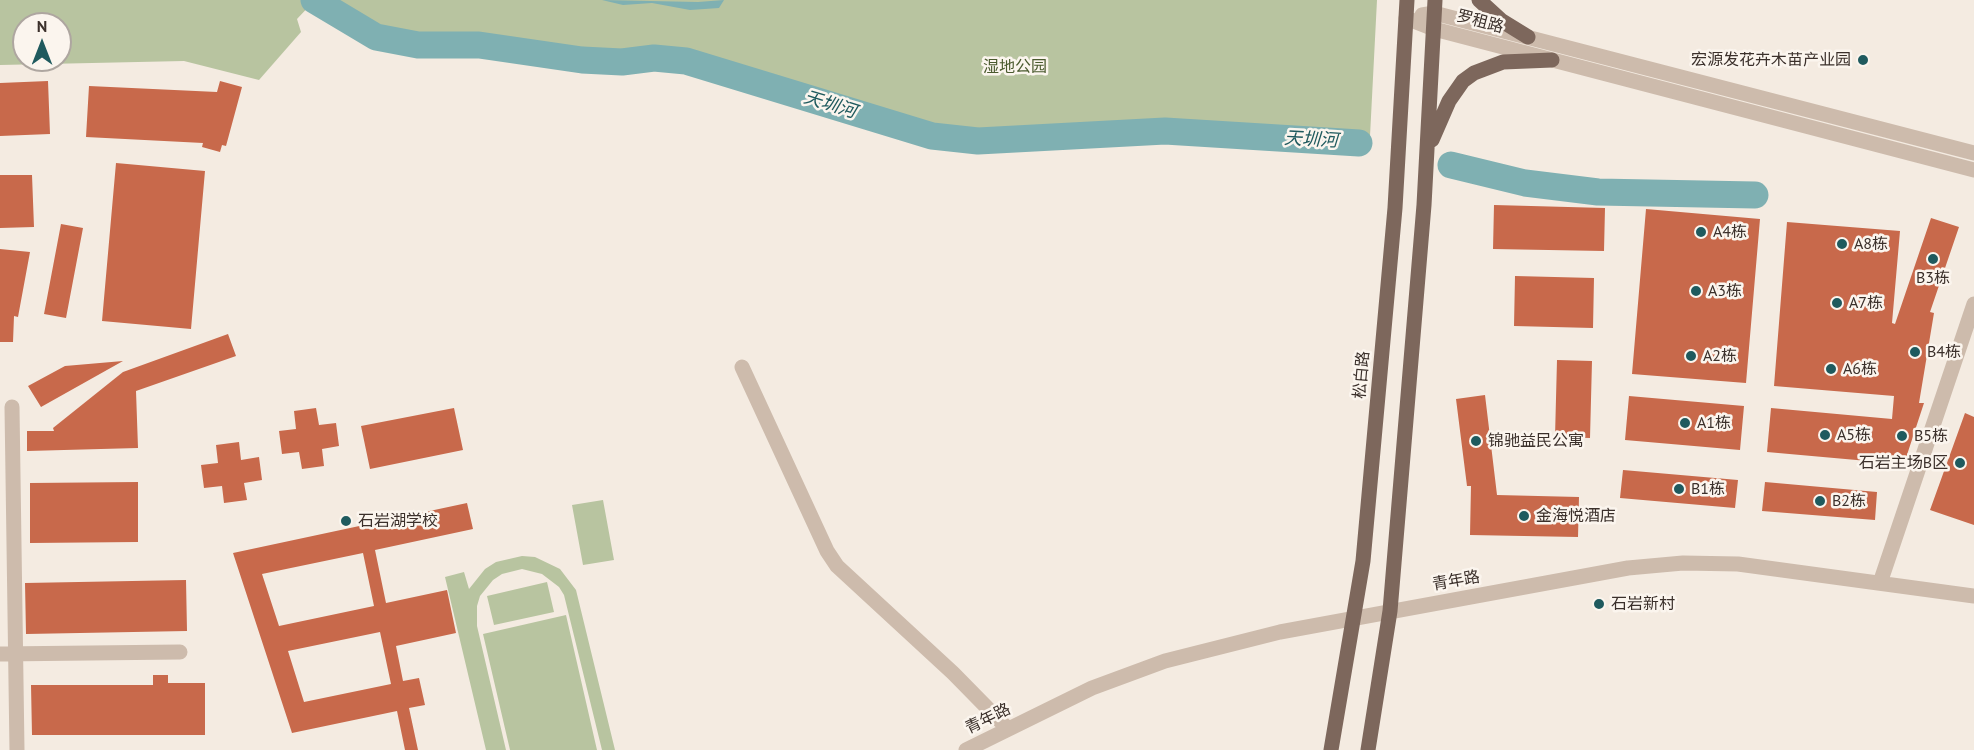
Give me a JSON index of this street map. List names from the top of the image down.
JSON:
{
  "streets": {
    "main road": ["松白路"],
    "street": ["罗租路", "青年路"]
  },
  "crossings": [
    ["罗租路", "松白路"],
    ["松白路", "青年路"]
  ],
  "water": ["天圳河"],
  "parks": ["湿地公园"],
  "places": [
    "宏源发花卉木苗产业园",
    "A4栋",
    "A8栋",
    "B3栋",
    "A3栋",
    "A7栋",
    "B4栋",
    "A2栋",
    "A6栋",
    "A1栋",
    "A5栋",
    "B5栋",
    "锦驰益民公寓",
    "石岩主场B区",
    "B1栋",
    "B2栋",
    "金海悦酒店",
    "石岩湖学校",
    "石岩新村"
  ],
  "north": "top"
}
